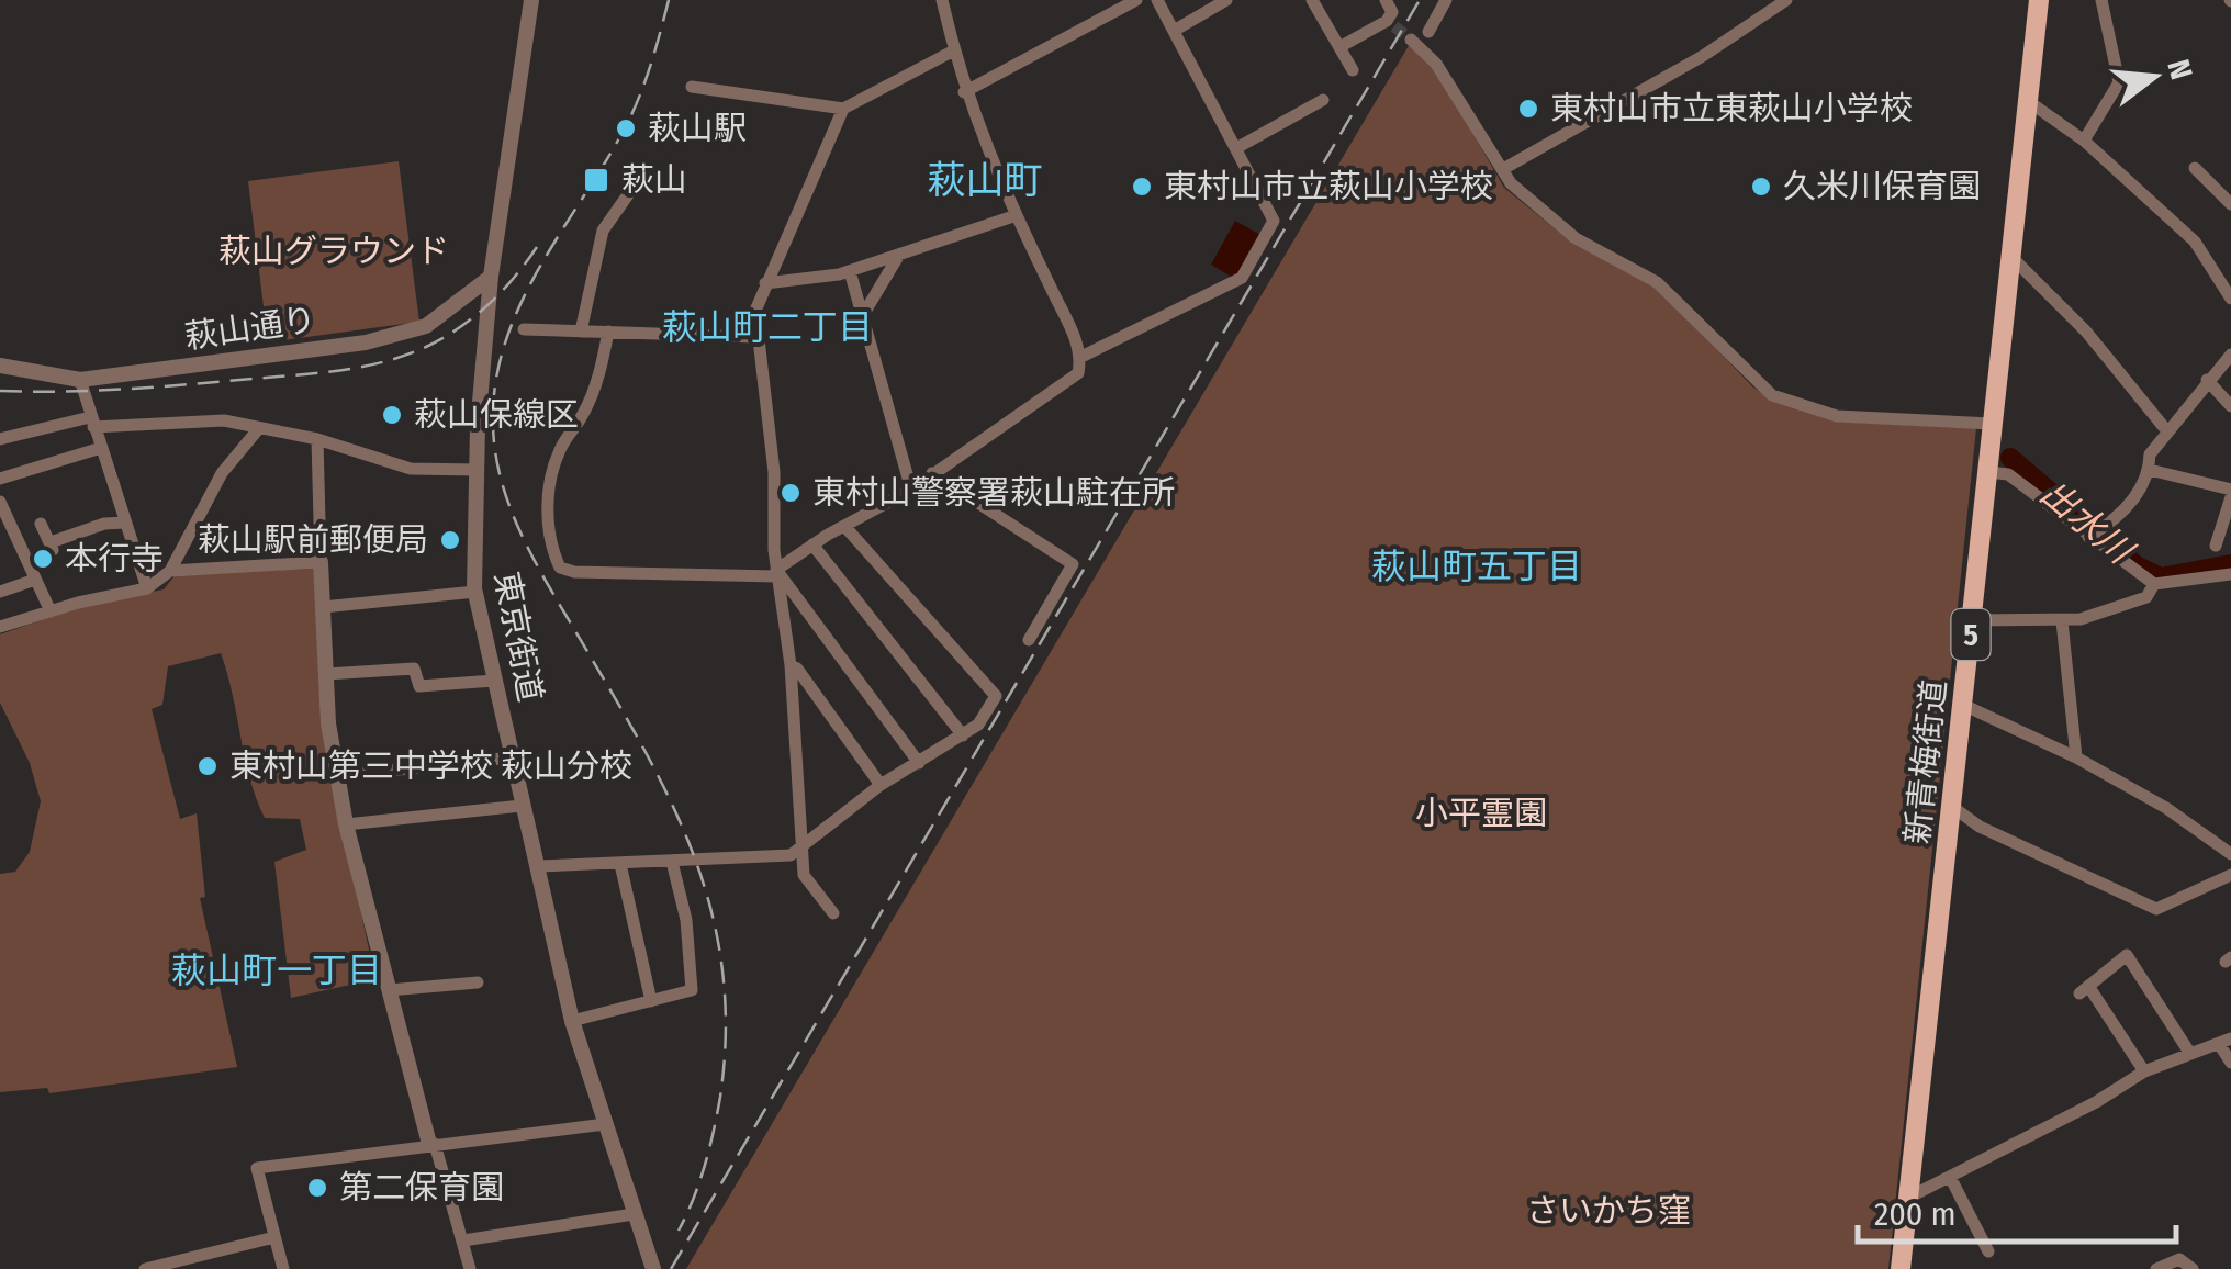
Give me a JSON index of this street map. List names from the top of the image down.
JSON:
{
  "streets": {
    "main road": ["5", "新青梅街道"],
    "street": ["萩山通り", "東京街道"]
  },
  "crossings": [
    ["萩山通り", "東京街道"]
  ],
  "districts": [
    "萩山町",
    "萩山町二丁目",
    "萩山町五丁目",
    "萩山町一丁目"
  ],
  "water": ["出水川"],
  "parks": ["萩山グラウンド", "小平霊園", "さいかち窪"],
  "places": {
    "other": [
      "東村山市立東萩山小学校",
      "萩山駅",
      "東村山市立萩山小学校",
      "久米川保育園",
      "萩山保線区",
      "東村山警察署萩山駐在所",
      "萩山駅前郵便局",
      "本行寺",
      "東村山第三中学校 萩山分校",
      "第二保育園"
    ],
    "transit": ["萩山"]
  },
  "scale_bar": "200 m",
  "north": "right"
}
